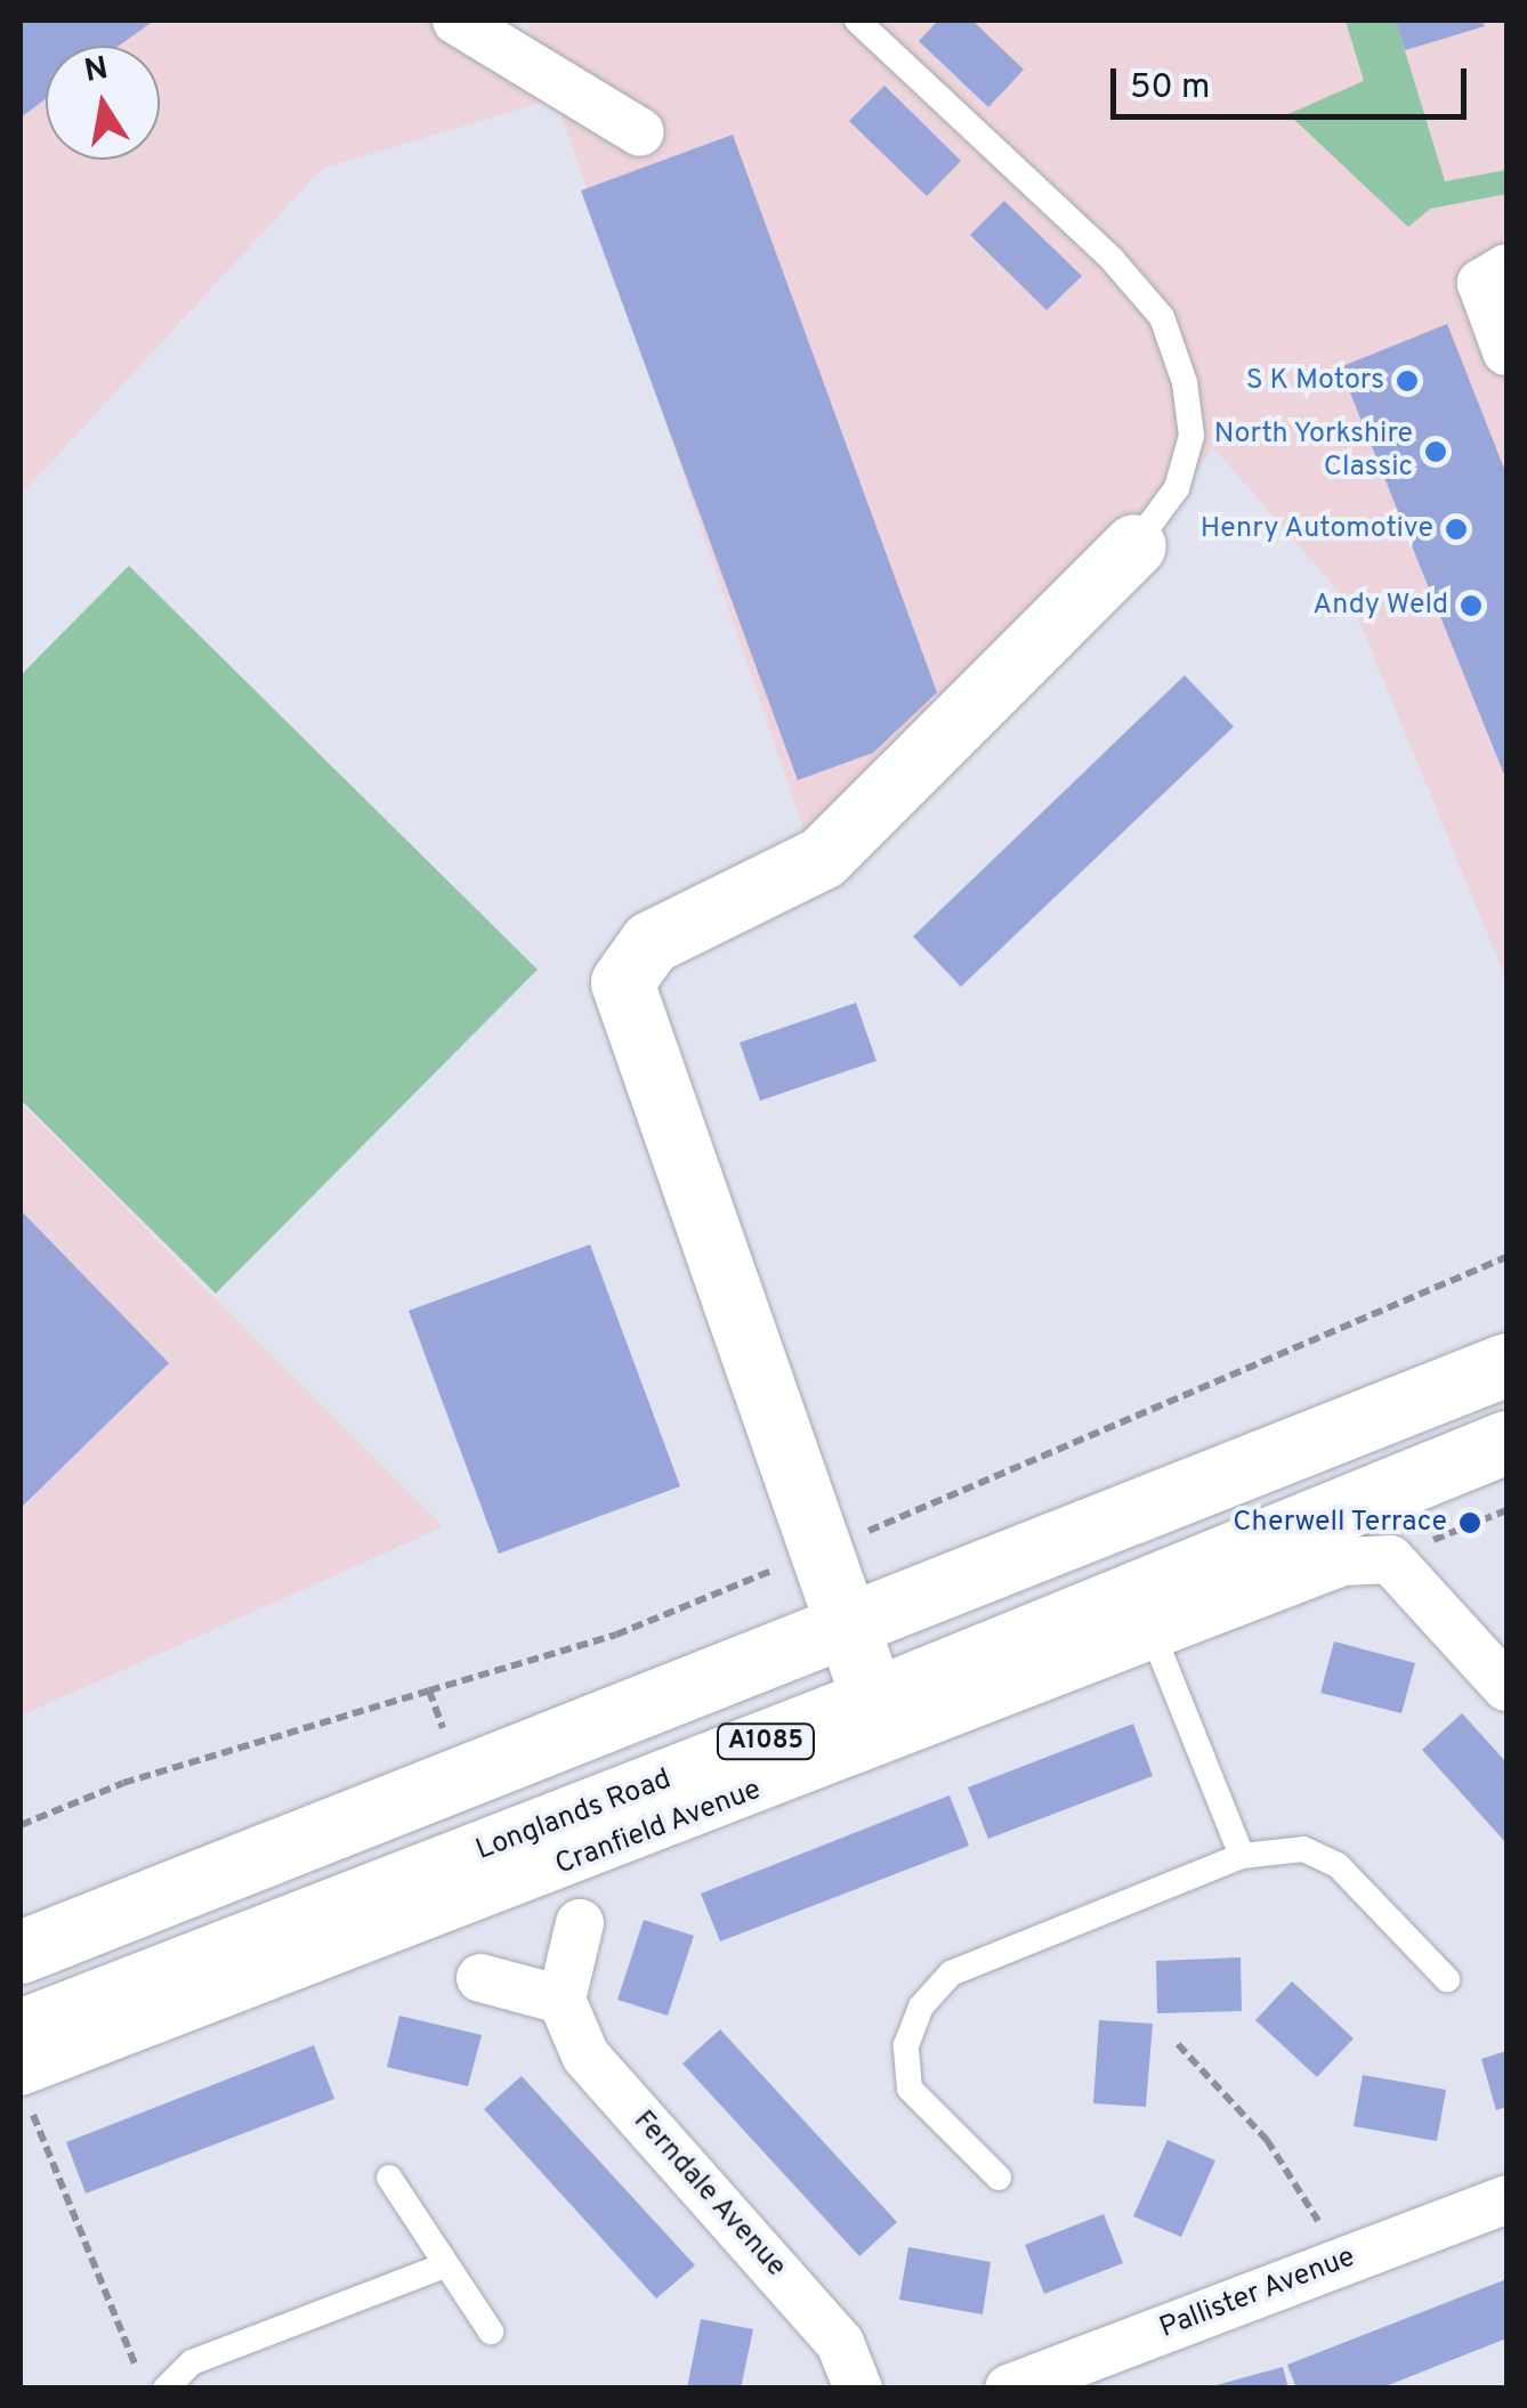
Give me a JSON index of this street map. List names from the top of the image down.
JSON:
{
  "streets": {
    "main road": ["A1085", "Longlands Road"],
    "street": ["Cranfield Avenue", "Ferndale Avenue", "Pallister Avenue"]
  },
  "places": [
    "S K Motors",
    "North Yorkshire Classic",
    "Henry Automotive",
    "Andy Weld",
    "Cherwell Terrace"
  ],
  "scale_bar": "50 m",
  "north": "top"
}
